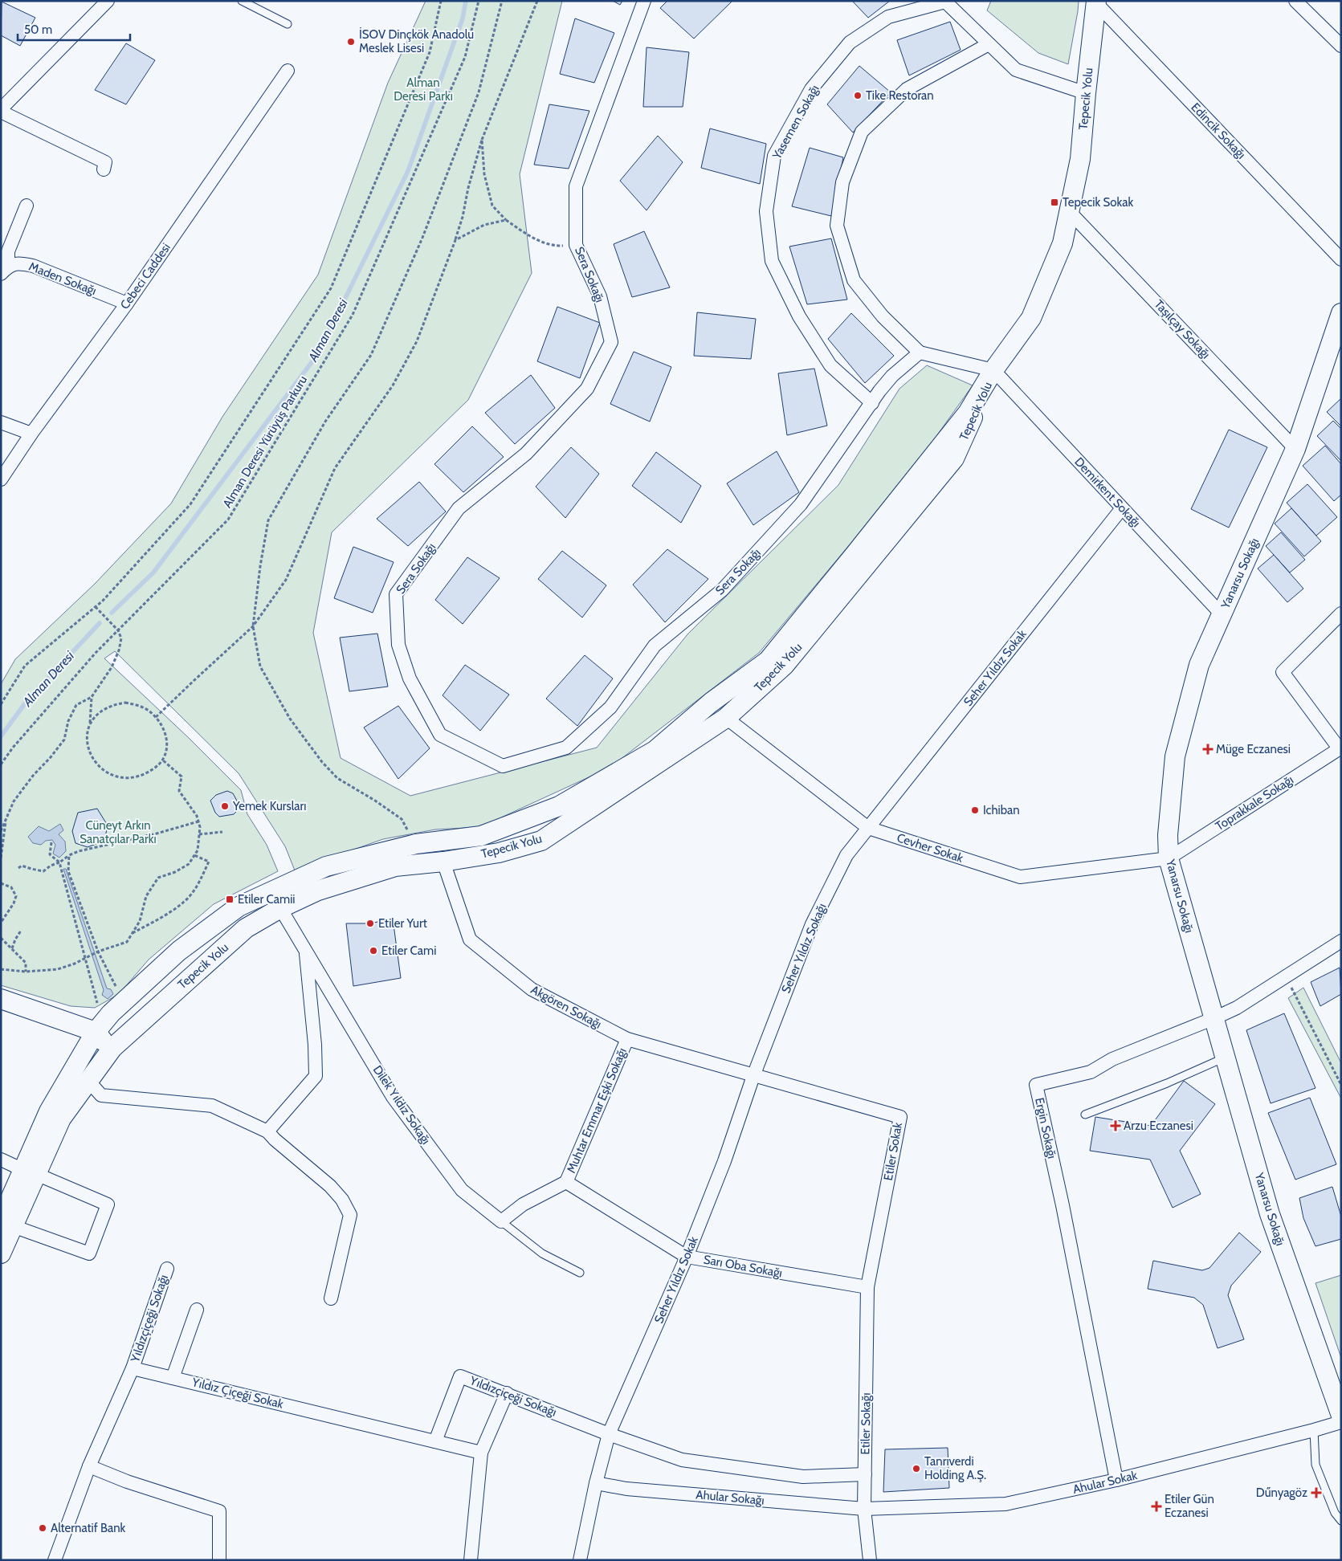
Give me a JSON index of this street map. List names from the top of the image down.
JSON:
{
  "streets": {
    "main road": ["Tepecik Yolu", "Yanarsu Sokağı"],
    "street": [
      "Yasemen Sokağı",
      "Edincik Sokağı",
      "Sera Sokağı",
      "Cebeci Caddesi",
      "Maden Sokağı",
      "Taşılçay Sokağı",
      "Demirkent Sokağı",
      "Seher Yıldız Sokak",
      "Toprakkale Sokağı",
      "Cevher Sokak",
      "Seher Yıldız Sokağı",
      "Akgören Sokağı",
      "Dilek Yıldız Sokağı",
      "Muhtar Emmar Eşki Sokağı",
      "Ergin Sokağı",
      "Etiler Sokak",
      "Sarı Oba Sokağı",
      "Yıldızçiçeği Sokağı",
      "Yıldız Çiçeği Sokak",
      "Etiler Sokağı",
      "Ahular Sokak",
      "Ahular Sokağı"
    ],
    "path": ["Alman Deresi Yürüyüş Parkuru"]
  },
  "crossings": [
    ["Tepecik Yolu", "Edincik Sokağı"],
    ["Tepecik Yolu", "Taşılçay Sokağı"],
    ["Tepecik Yolu", "Demirkent Sokağı"],
    ["Tepecik Yolu", "Cevher Sokak"],
    ["Tepecik Yolu", "Akgören Sokağı"],
    ["Tepecik Yolu", "Dilek Yıldız Sokağı"],
    ["Yasemen Sokağı", "Sera Sokağı"],
    ["Cebeci Caddesi", "Maden Sokağı"],
    ["Taşılçay Sokağı", "Yanarsu Sokağı"],
    ["Demirkent Sokağı", "Yanarsu Sokağı"],
    ["Demirkent Sokağı", "Seher Yıldız Sokak"],
    ["Yanarsu Sokağı", "Toprakkale Sokağı"],
    ["Yanarsu Sokağı", "Cevher Sokak"],
    ["Yanarsu Sokağı", "Ergin Sokağı"],
    ["Seher Yıldız Sokak", "Cevher Sokak"],
    ["Seher Yıldız Sokak", "Seher Yıldız Sokağı"],
    ["Seher Yıldız Sokak", "Akgören Sokağı"],
    ["Seher Yıldız Sokak", "Etiler Sokak"],
    ["Seher Yıldız Sokak", "Sarı Oba Sokağı"],
    ["Seher Yıldız Sokak", "Yıldızçiçeği Sokağı"],
    ["Seher Yıldız Sokak", "Ahular Sokağı"],
    ["Toprakkale Sokağı", "Cevher Sokak"],
    ["Cevher Sokak", "Seher Yıldız Sokağı"],
    ["Seher Yıldız Sokağı", "Akgören Sokağı"],
    ["Seher Yıldız Sokağı", "Etiler Sokak"],
    ["Akgören Sokağı", "Muhtar Emmar Eşki Sokağı"],
    ["Akgören Sokağı", "Etiler Sokak"],
    ["Muhtar Emmar Eşki Sokağı", "Sarı Oba Sokağı"],
    ["Ergin Sokağı", "Ahular Sokak"],
    ["Etiler Sokak", "Sarı Oba Sokağı"],
    ["Etiler Sokak", "Etiler Sokağı"],
    ["Sarı Oba Sokağı", "Etiler Sokağı"],
    ["Yıldızçiçeği Sokağı", "Yıldız Çiçeği Sokak"],
    ["Etiler Sokağı", "Ahular Sokak"],
    ["Etiler Sokağı", "Ahular Sokağı"],
    ["Ahular Sokak", "Ahular Sokağı"]
  ],
  "water": ["Alman Deresi"],
  "parks": ["Alman Deresi Parkı", "Cüneyt Arkın Sanatçılar Parkı"],
  "places": {
    "other": [
      "İSOV Dinçkök Anadolu Meslek Lisesi",
      "Tike Restoran",
      "Yemek Kursları",
      "Ichiban",
      "Etiler Yurt",
      "Etiler Cami",
      "Tanrıverdi Holding A.Ş.",
      "Alternatif Bank"
    ],
    "transit": ["Tepecik Sokak", "Etiler Camii"],
    "health": [
      "Müge Eczanesi",
      "Arzu Eczanesi",
      "Dűnyagöz",
      "Etiler Gün Eczanesi"
    ]
  },
  "scale_bar": "50 m"
}
